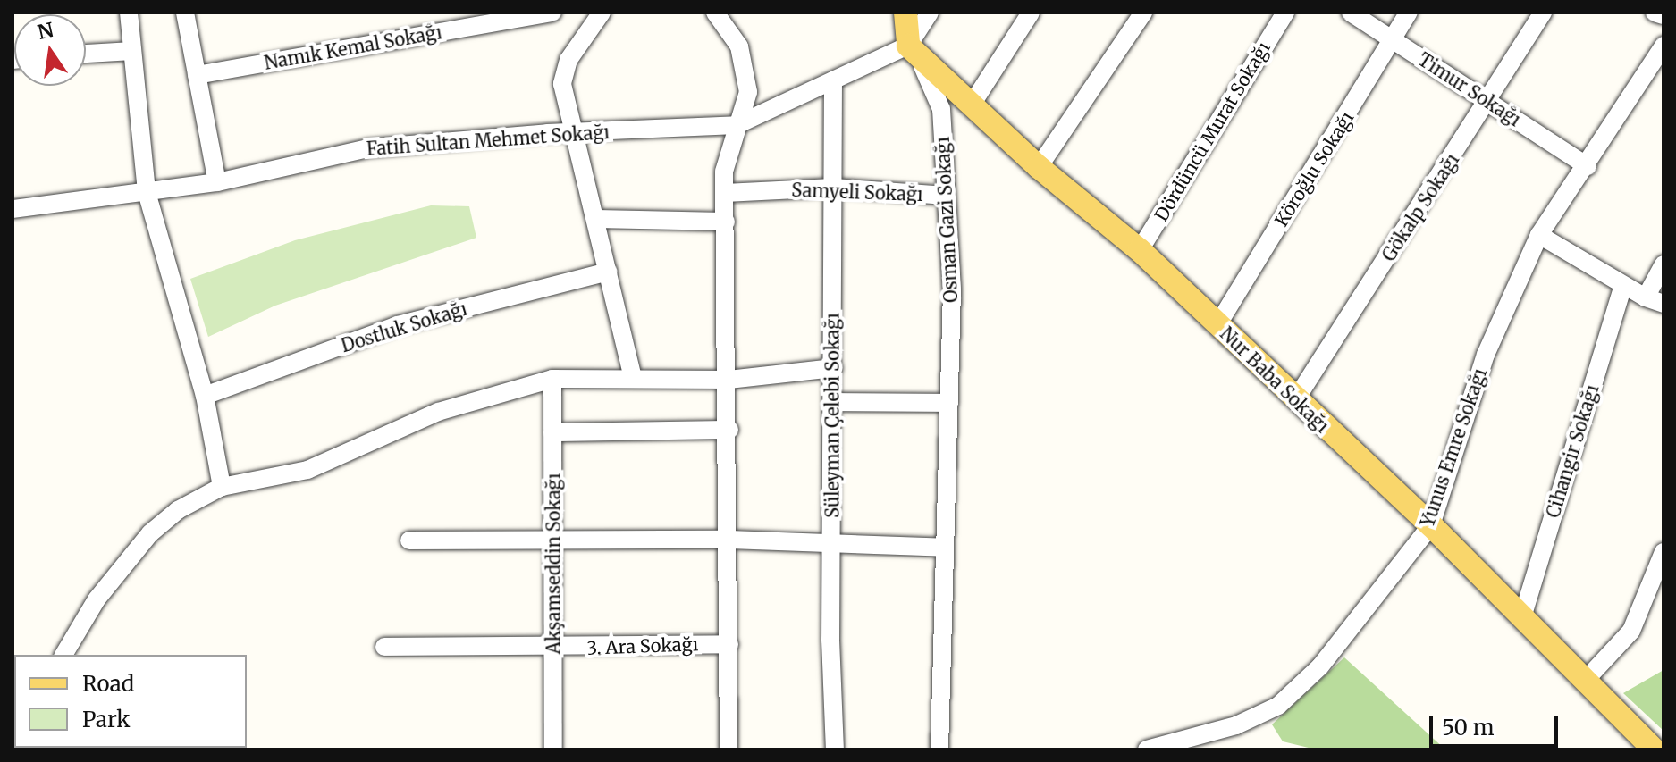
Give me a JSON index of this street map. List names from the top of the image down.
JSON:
{
  "streets": {
    "main road": ["Nur Baba Sokağı"],
    "street": [
      "Namık Kemal Sokağı",
      "Timur Sokağı",
      "Dördüncü Murat Sokağı",
      "Fatih Sultan Mehmet Sokağı",
      "Köroğlu Sokağı",
      "Samyeli Sokağı",
      "Gökalp Sokağı",
      "Osman Gazi Sokağı",
      "Dostluk Sokağı",
      "Süleyman Çelebi Sokağı",
      "Yunus Emre Sokağı",
      "Cihangir Sokağı",
      "Akşamseddin Sokağı",
      "3. Ara Sokağı"
    ]
  },
  "crossings": [
    ["Timur Sokağı", "Köroğlu Sokağı"],
    ["Timur Sokağı", "Gökalp Sokağı"],
    ["Timur Sokağı", "Yunus Emre Sokağı"],
    ["Dördüncü Murat Sokağı", "Nur Baba Sokağı"],
    ["Fatih Sultan Mehmet Sokağı", "Osman Gazi Sokağı"],
    ["Fatih Sultan Mehmet Sokağı", "Nur Baba Sokağı"],
    ["Fatih Sultan Mehmet Sokağı", "Süleyman Çelebi Sokağı"],
    ["Köroğlu Sokağı", "Nur Baba Sokağı"],
    ["Samyeli Sokağı", "Osman Gazi Sokağı"],
    ["Samyeli Sokağı", "Süleyman Çelebi Sokağı"],
    ["Gökalp Sokağı", "Nur Baba Sokağı"],
    ["Osman Gazi Sokağı", "Nur Baba Sokağı"],
    ["Nur Baba Sokağı", "Yunus Emre Sokağı"],
    ["Nur Baba Sokağı", "Cihangir Sokağı"],
    ["Akşamseddin Sokağı", "3. Ara Sokağı"]
  ],
  "legend": ["Road", "Park"],
  "scale_bar": "50 m",
  "north": "top"
}
